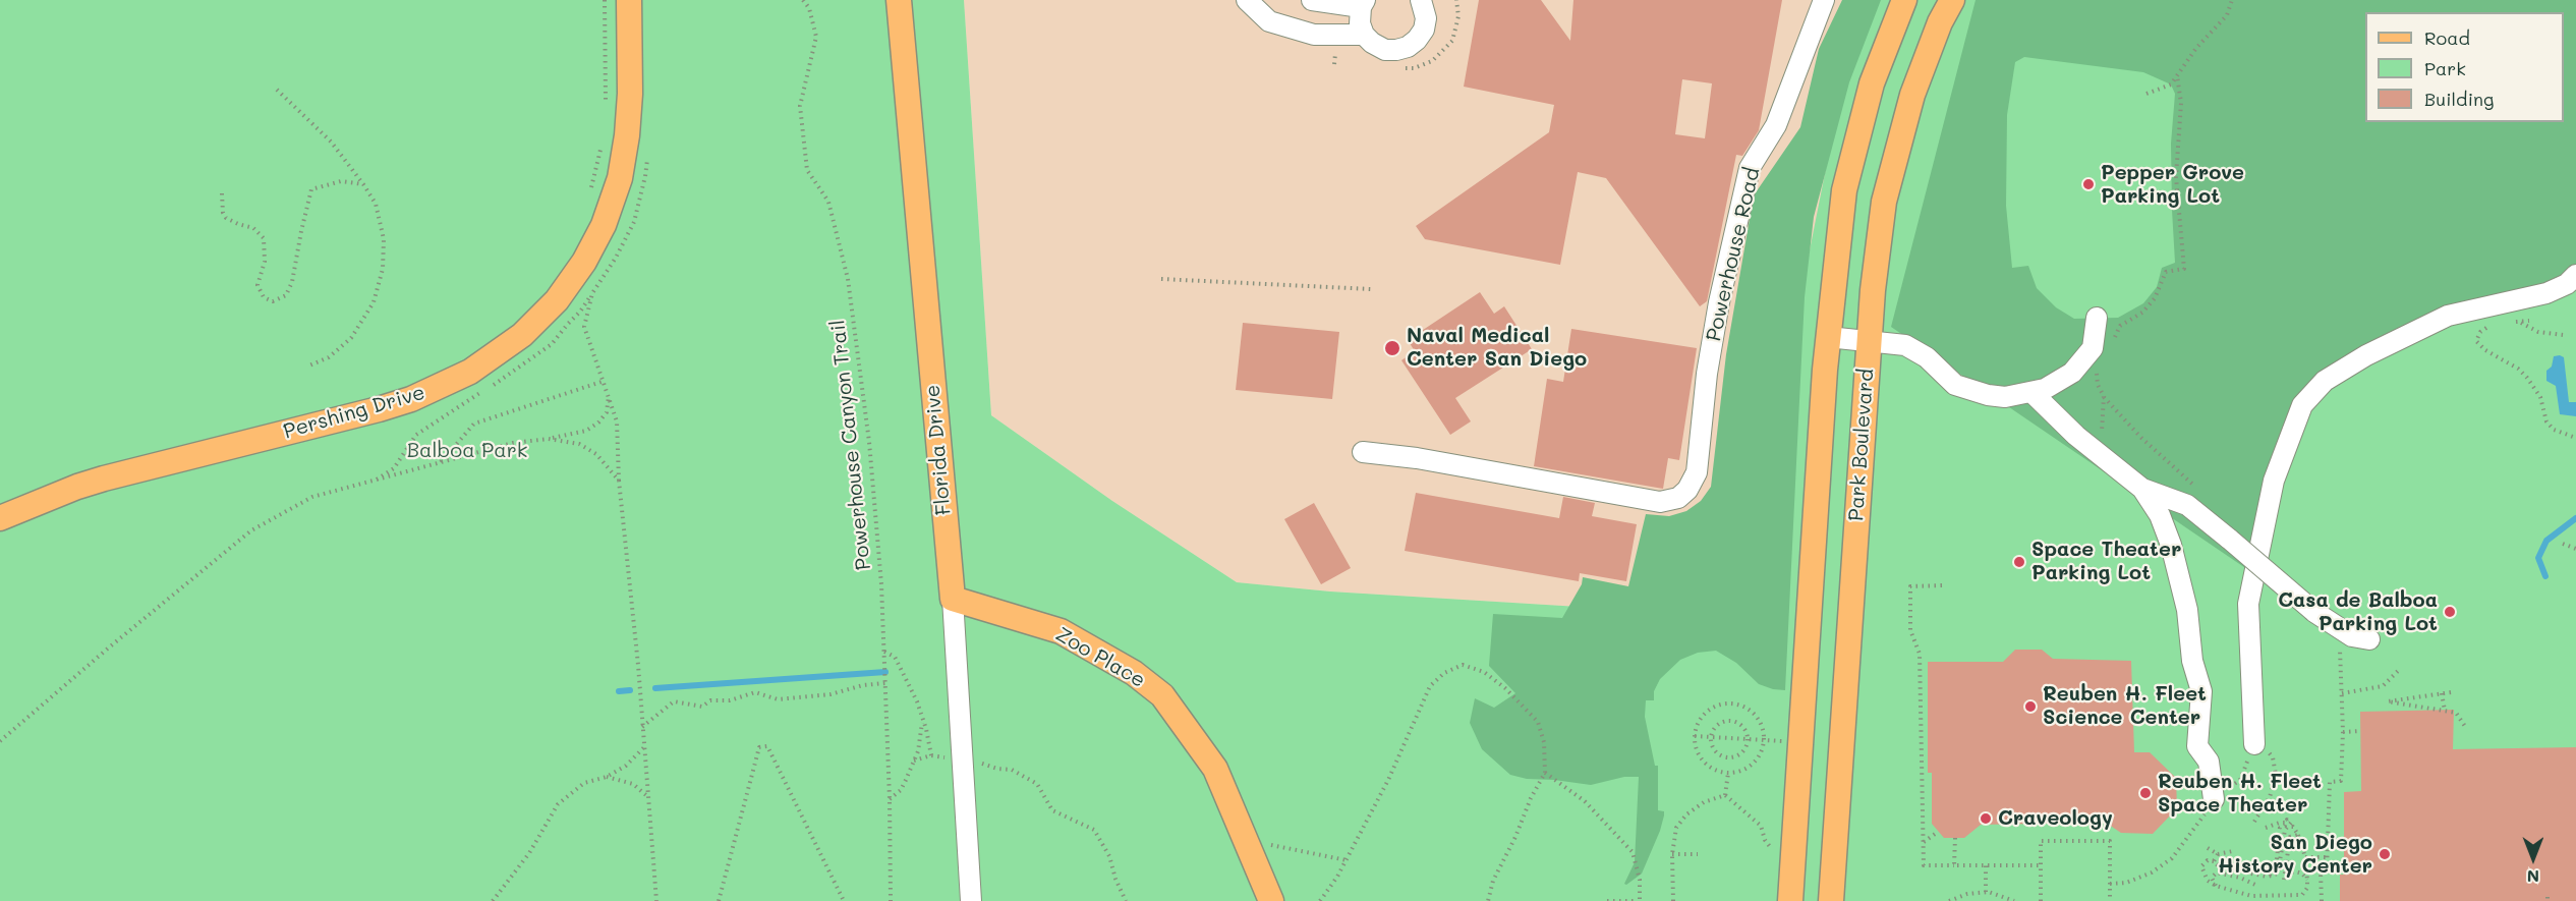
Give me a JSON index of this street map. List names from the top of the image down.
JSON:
{
  "streets": {
    "main road": [
      "Pershing Drive",
      "Park Boulevard",
      "Florida Drive",
      "Zoo Place"
    ],
    "street": ["Powerhouse Road"],
    "path": ["Powerhouse Canyon Trail"]
  },
  "crossings": [
    ["Florida Drive", "Zoo Place"]
  ],
  "parks": ["Balboa Park"],
  "places": [
    "Pepper Grove Parking Lot",
    "Naval Medical Center San Diego",
    "Space Theater Parking Lot",
    "Casa de Balboa Parking Lot",
    "Reuben H. Fleet Science Center",
    "Reuben H. Fleet Space Theater",
    "Craveology",
    "San Diego History Center"
  ],
  "legend": ["Road", "Park", "Building"],
  "north": "bottom"
}
